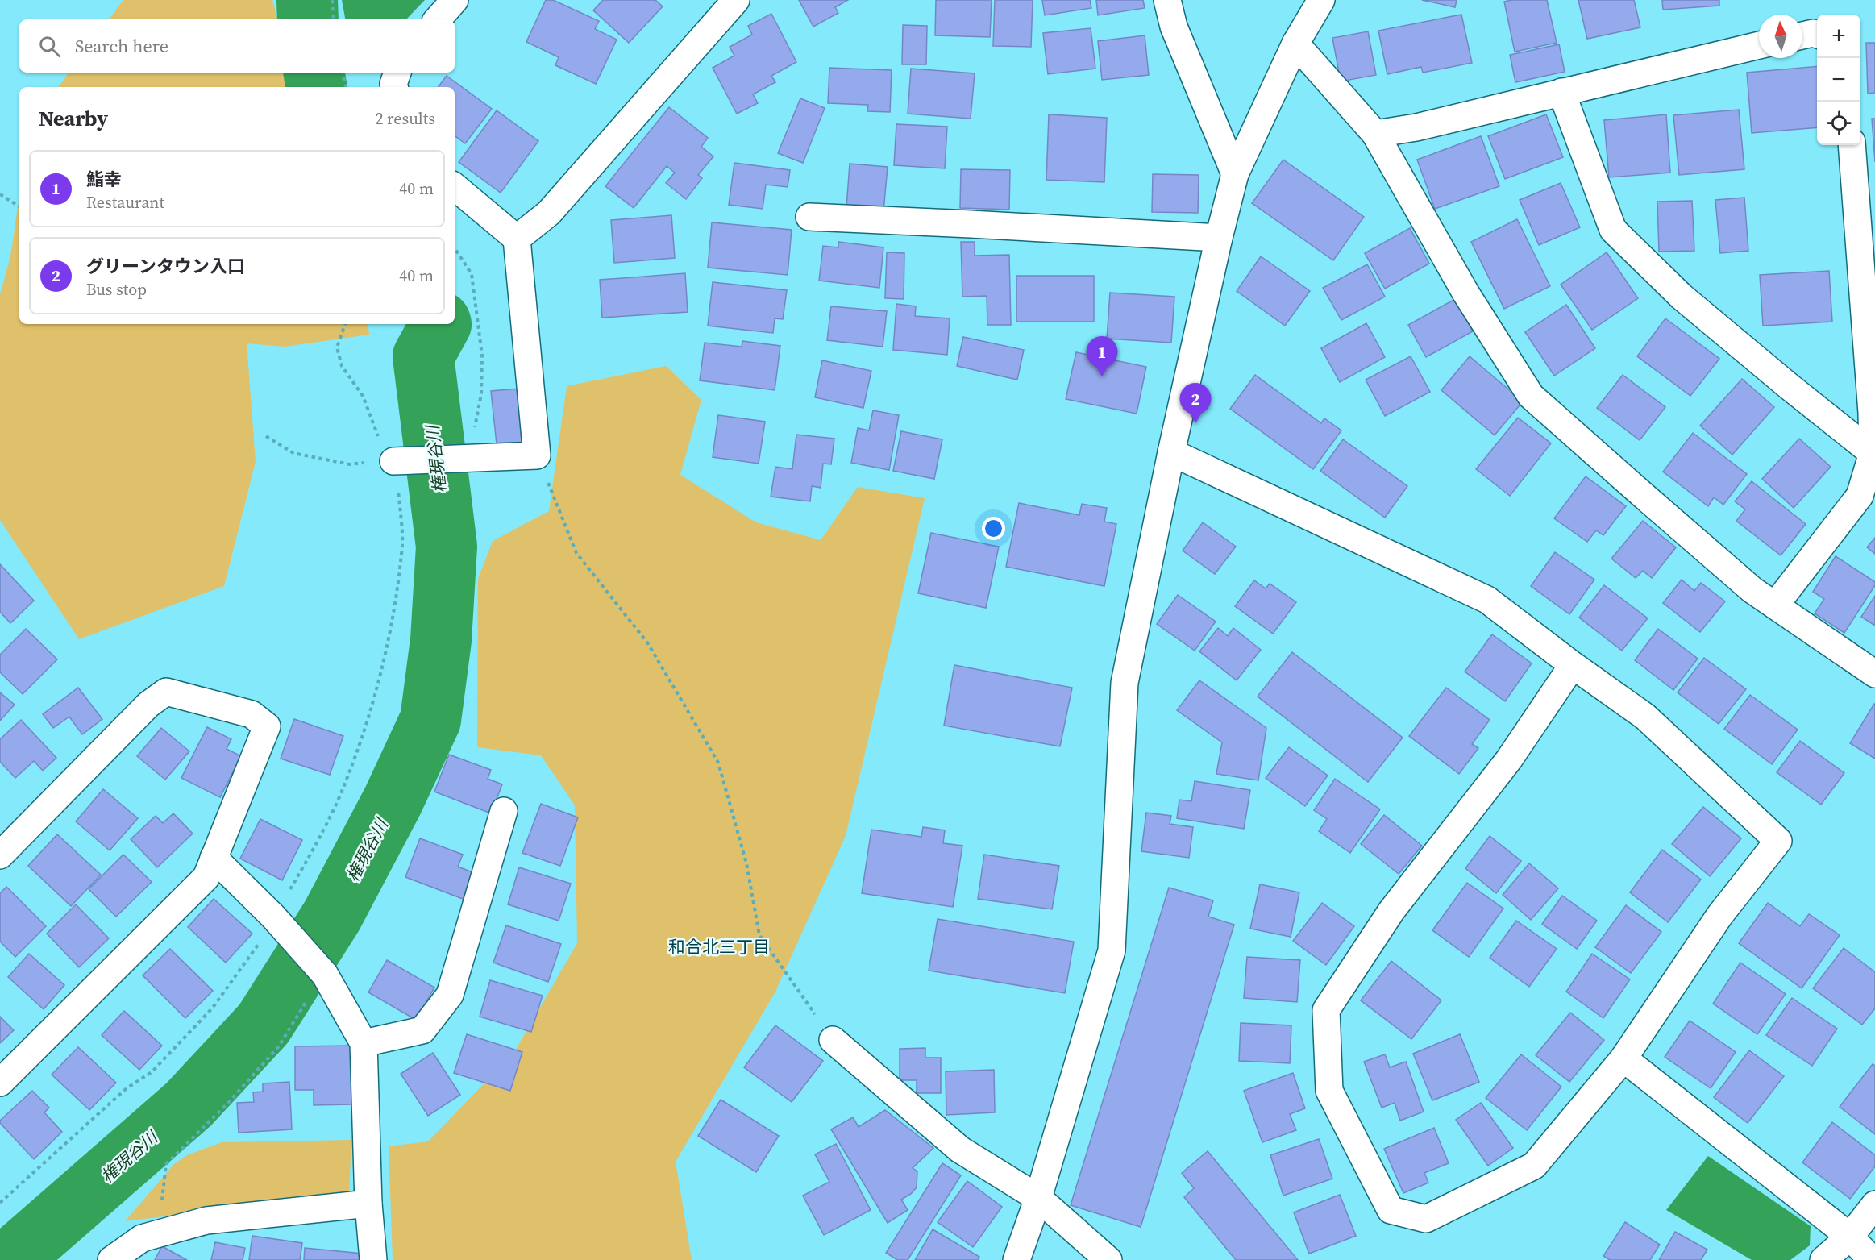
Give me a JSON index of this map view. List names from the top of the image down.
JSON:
{
  "districts": ["和合北三丁目"],
  "water": ["権現谷川"],
  "north": "top",
  "page": {
    "map_buttons": ["+", "−"],
    "search": "Search here",
    "heading": ["Nearby", "2 results"],
    "list": [
      {
        "mark": "1",
        "name": "鮨幸",
        "note": "Restaurant",
        "value": "40 m"
      },
      {
        "mark": "2",
        "name": "グリーンタウン入口",
        "note": "Bus stop",
        "value": "40 m"
      }
    ],
    "pins": ["1", "2"]
  }
}
